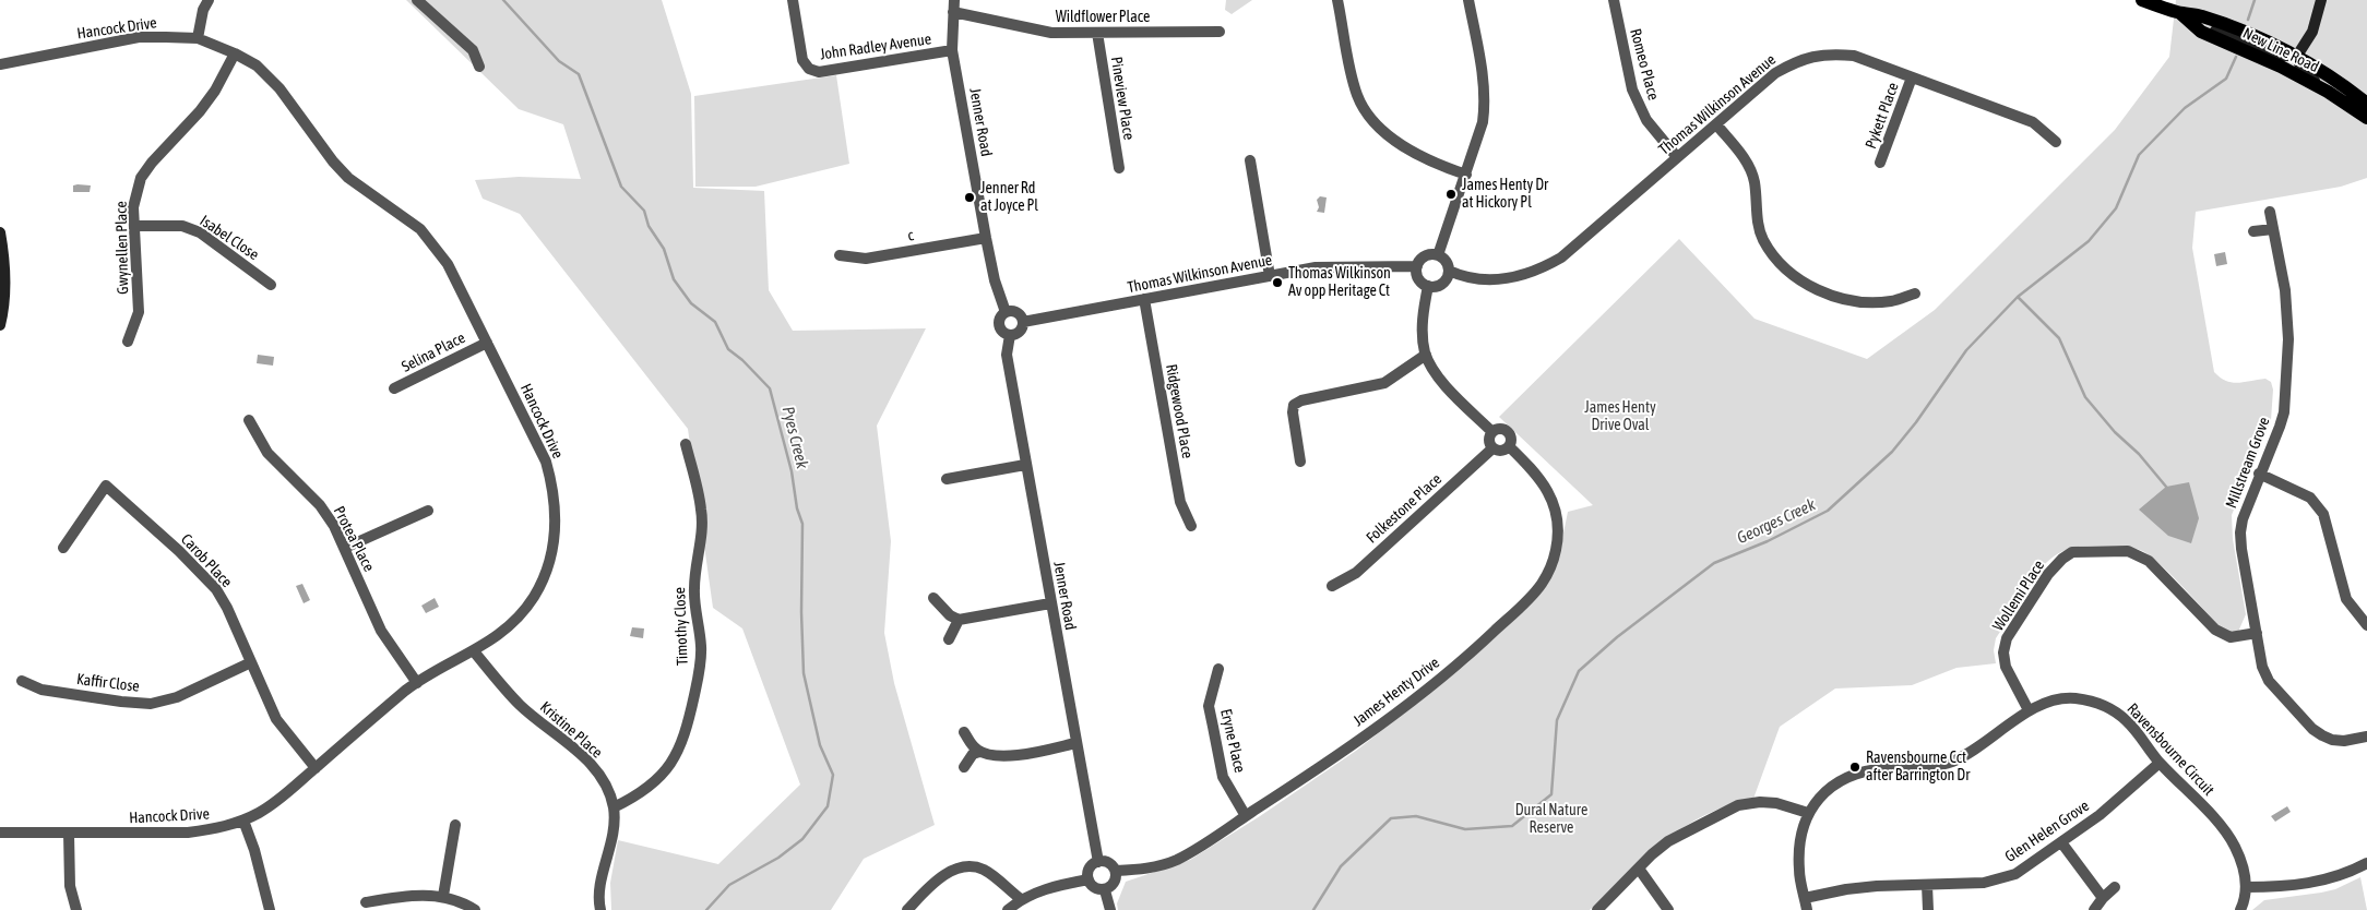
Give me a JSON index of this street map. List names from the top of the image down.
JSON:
{
  "streets": {
    "main road": ["New Line Road"],
    "street": [
      "Wildflower Place",
      "Hancock Drive",
      "John Radley Avenue",
      "Romeo Place",
      "Pineview Place",
      "Thomas Wilkinson Avenue",
      "Pykett Place",
      "Jenner Road",
      "c",
      "Isabel Close",
      "Gwynellen Place",
      "Selina Place",
      "Ridgewood Place",
      "Millstream Grove",
      "Folkestone Place",
      "Protea Place",
      "Carob Place",
      "Wollemi Place",
      "Timothy Close",
      "Kaffir Close",
      "James Henty Drive",
      "Kristine Place",
      "Eryne Place",
      "Ravensbourne Circuit",
      "Glen Helen Grove"
    ]
  },
  "crossings": [
    ["Wildflower Place", "Pineview Place"],
    ["Wildflower Place", "Jenner Road"],
    ["Hancock Drive", "Gwynellen Place"],
    ["Hancock Drive", "Selina Place"],
    ["Hancock Drive", "Protea Place"],
    ["Hancock Drive", "Carob Place"],
    ["Hancock Drive", "Kristine Place"],
    ["John Radley Avenue", "Jenner Road"],
    ["Romeo Place", "Thomas Wilkinson Avenue"],
    ["Thomas Wilkinson Avenue", "Pykett Place"],
    ["Thomas Wilkinson Avenue", "Jenner Road"],
    ["Thomas Wilkinson Avenue", "Ridgewood Place"],
    ["Jenner Road", "c"],
    ["Jenner Road", "James Henty Drive"],
    ["Isabel Close", "Gwynellen Place"],
    ["Millstream Grove", "Wollemi Place"],
    ["Folkestone Place", "James Henty Drive"],
    ["Carob Place", "Kaffir Close"],
    ["Wollemi Place", "Ravensbourne Circuit"],
    ["Timothy Close", "Kristine Place"],
    ["James Henty Drive", "Eryne Place"],
    ["Ravensbourne Circuit", "Glen Helen Grove"]
  ],
  "water": ["Pyes Creek", "Georges Creek"],
  "parks": ["James Henty Drive Oval", "Dural Nature Reserve"],
  "places": [
    "James Henty Dr at Hickory Pl",
    "Jenner Rd at Joyce Pl",
    "Thomas Wilkinson Av opp Heritage Ct",
    "Ravensbourne Cct after Barrington Dr"
  ]
}
